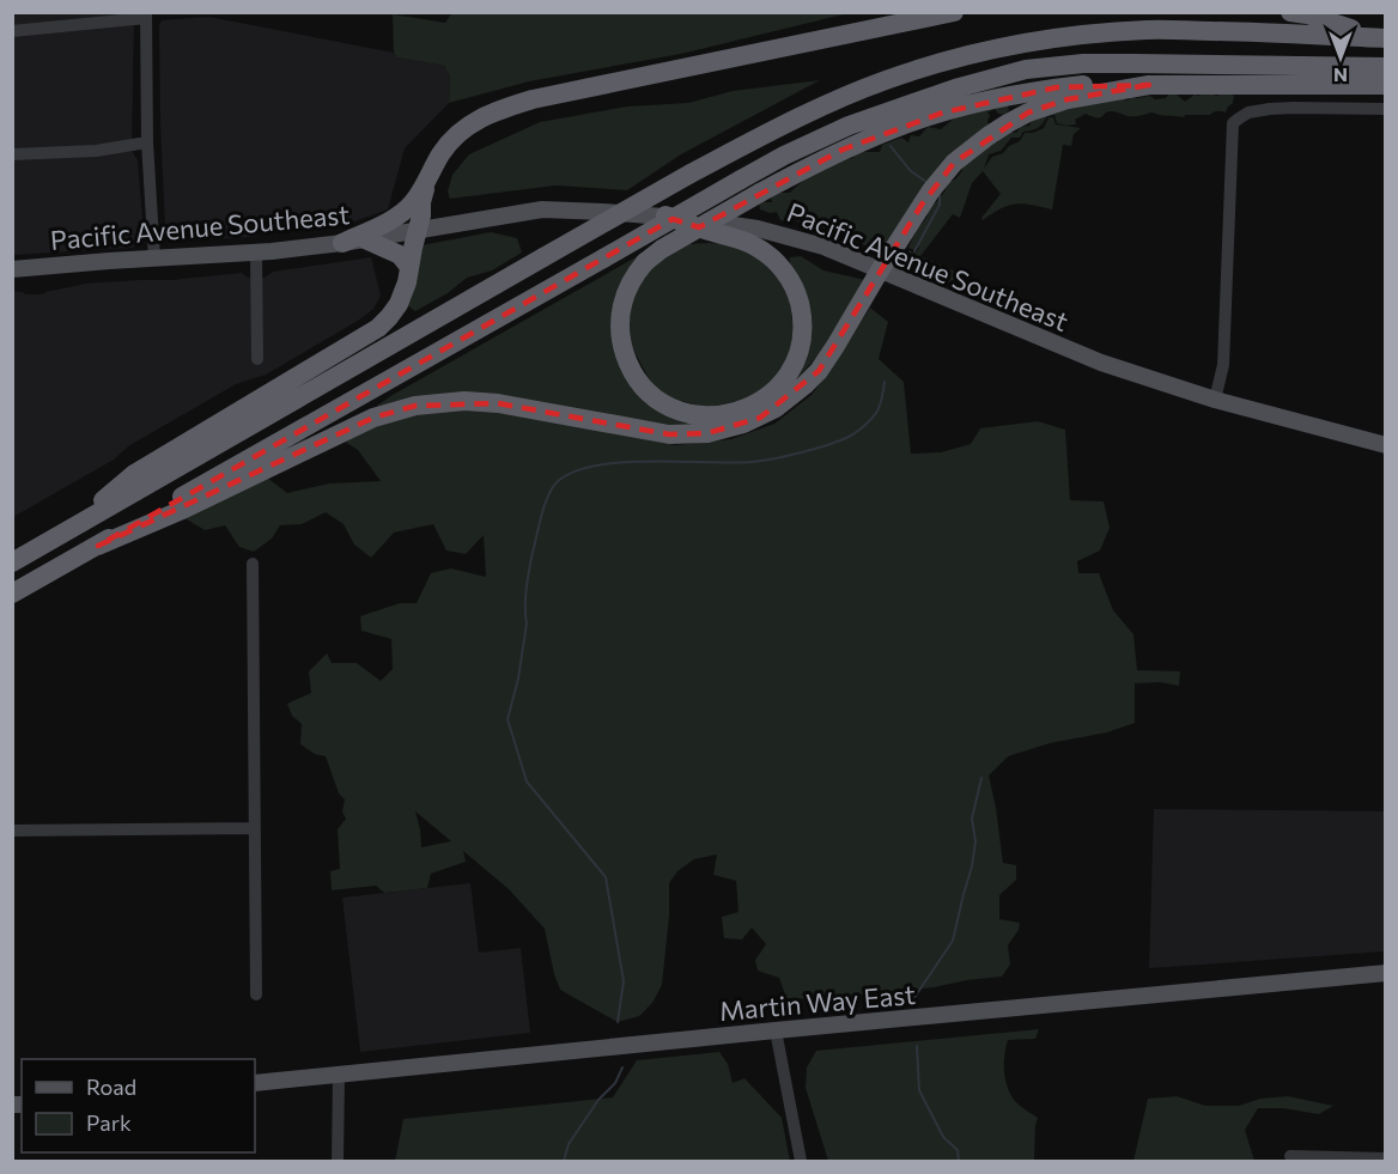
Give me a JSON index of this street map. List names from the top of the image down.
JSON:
{
  "streets": {
    "main road": ["Pacific Avenue Southeast", "Martin Way East"]
  },
  "legend": ["Road", "Park"],
  "north": "bottom"
}
